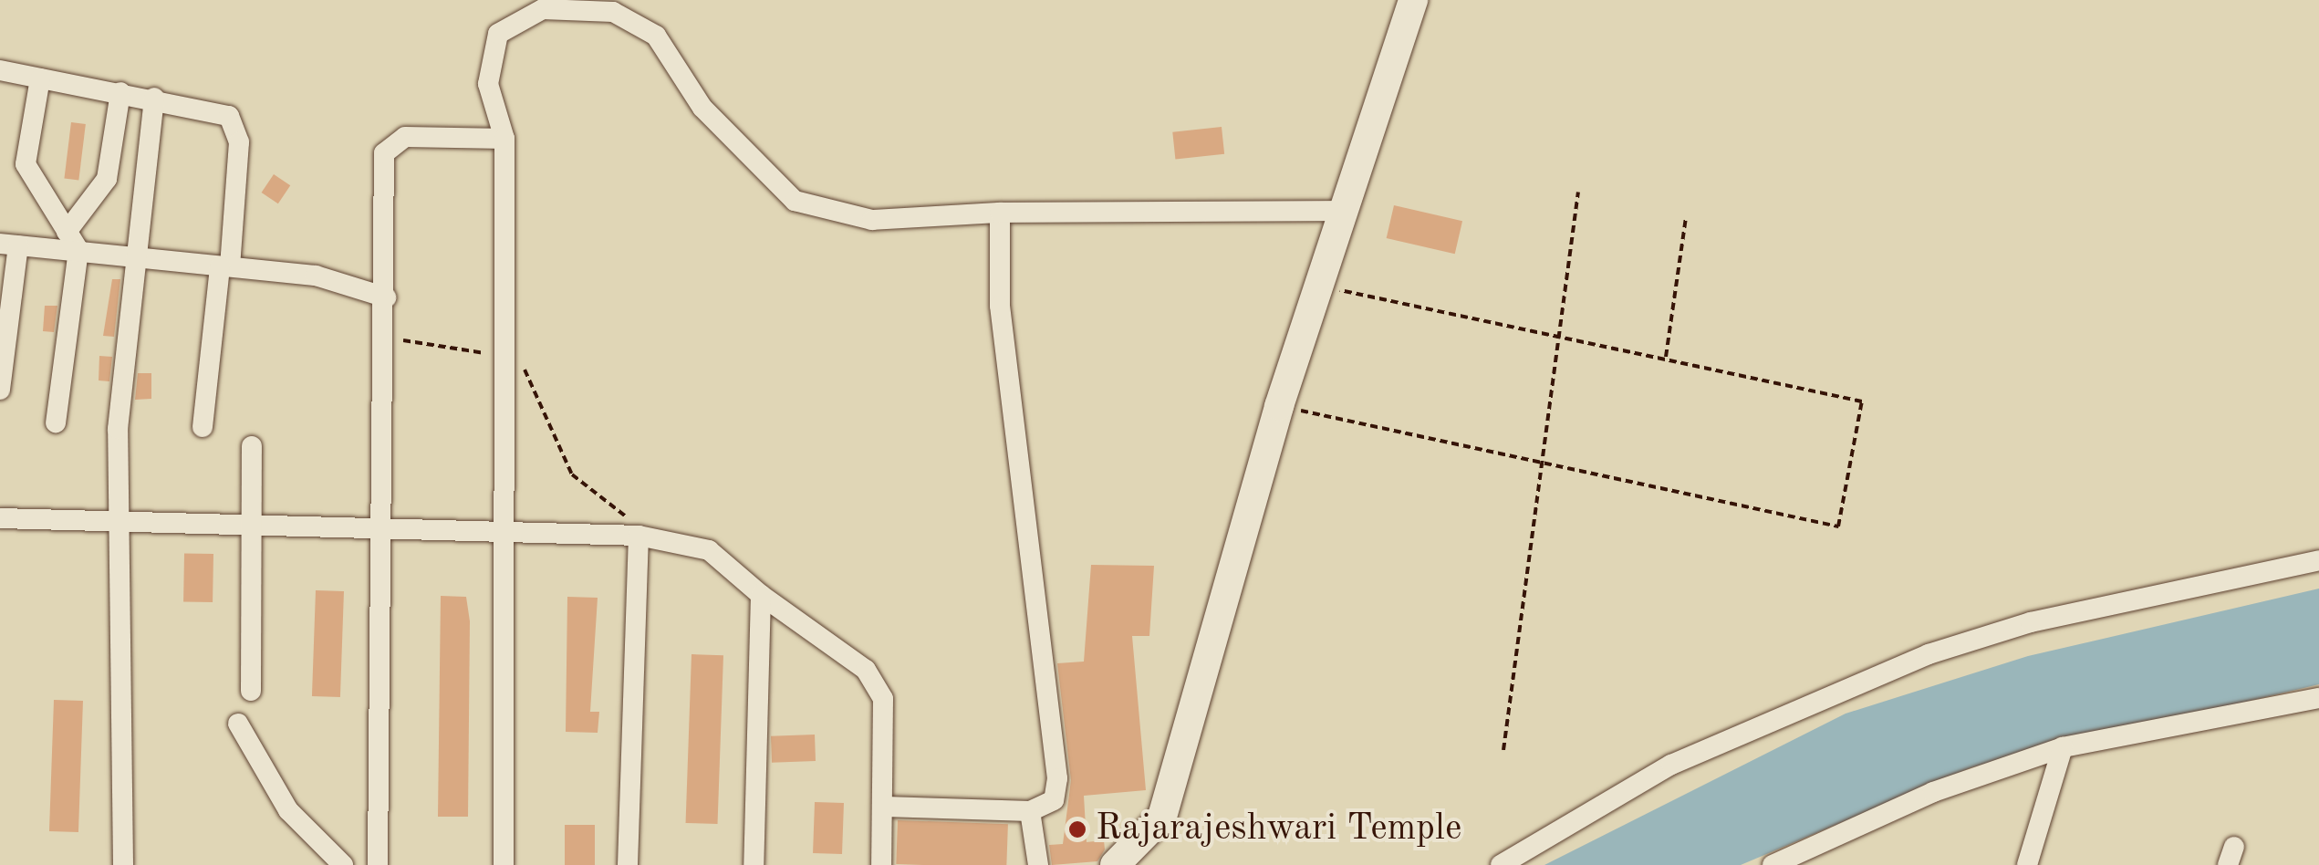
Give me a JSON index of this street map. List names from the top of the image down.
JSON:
{
  "places": ["Rajarajeshwari Temple"]
}
